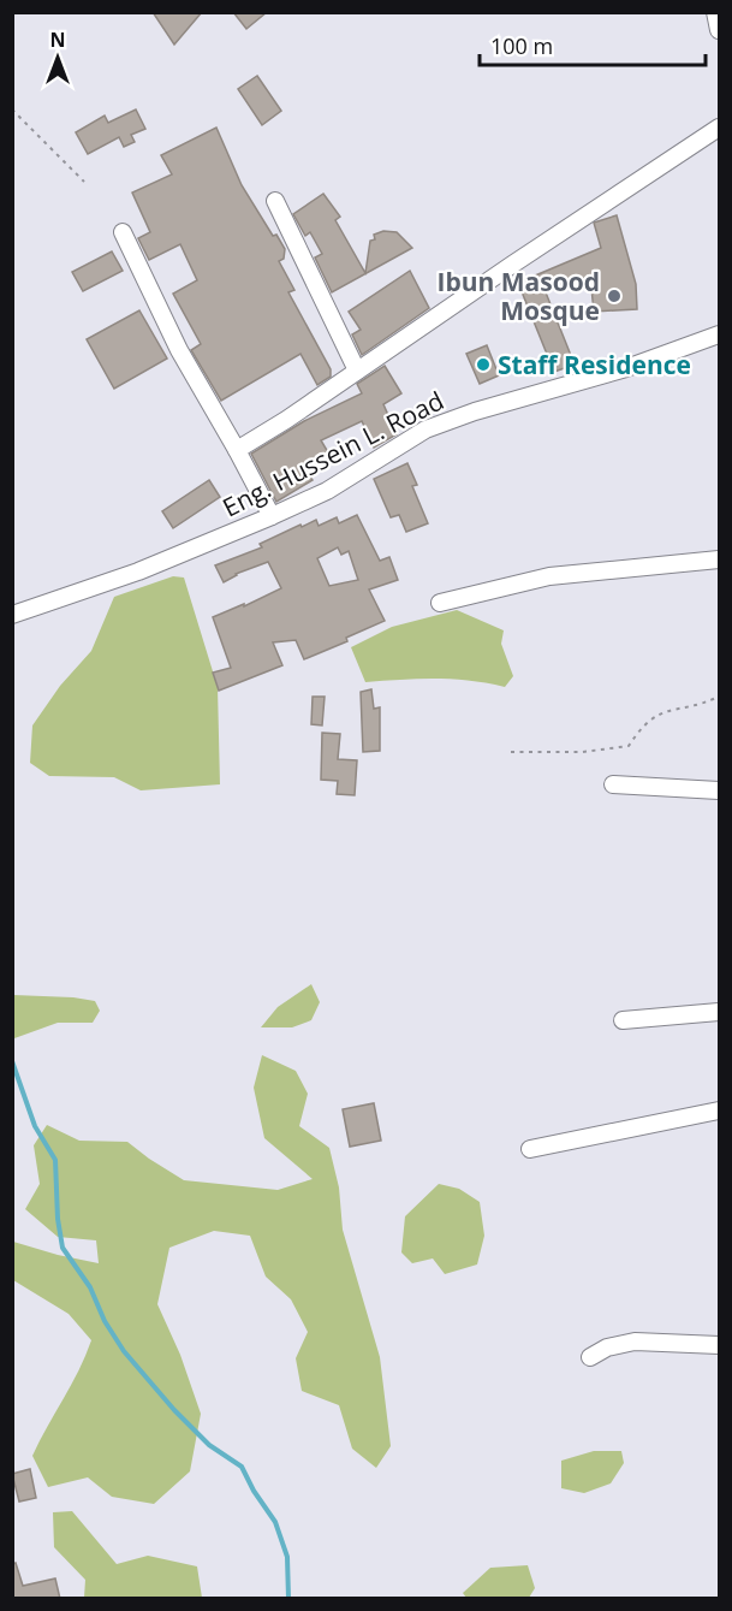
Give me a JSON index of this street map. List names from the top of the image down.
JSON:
{
  "streets": {
    "street": ["Eng. Hussein L. Road"]
  },
  "places": ["Ibun Masood Mosque", "Staff Residence"],
  "scale_bar": "100 m",
  "north": "top"
}
